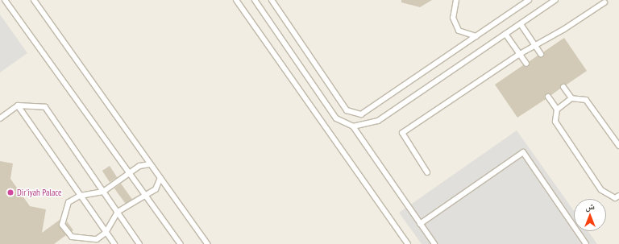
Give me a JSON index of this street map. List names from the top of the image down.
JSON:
{
  "places": ["Dir'iyah Palace"],
  "north": "top"
}
